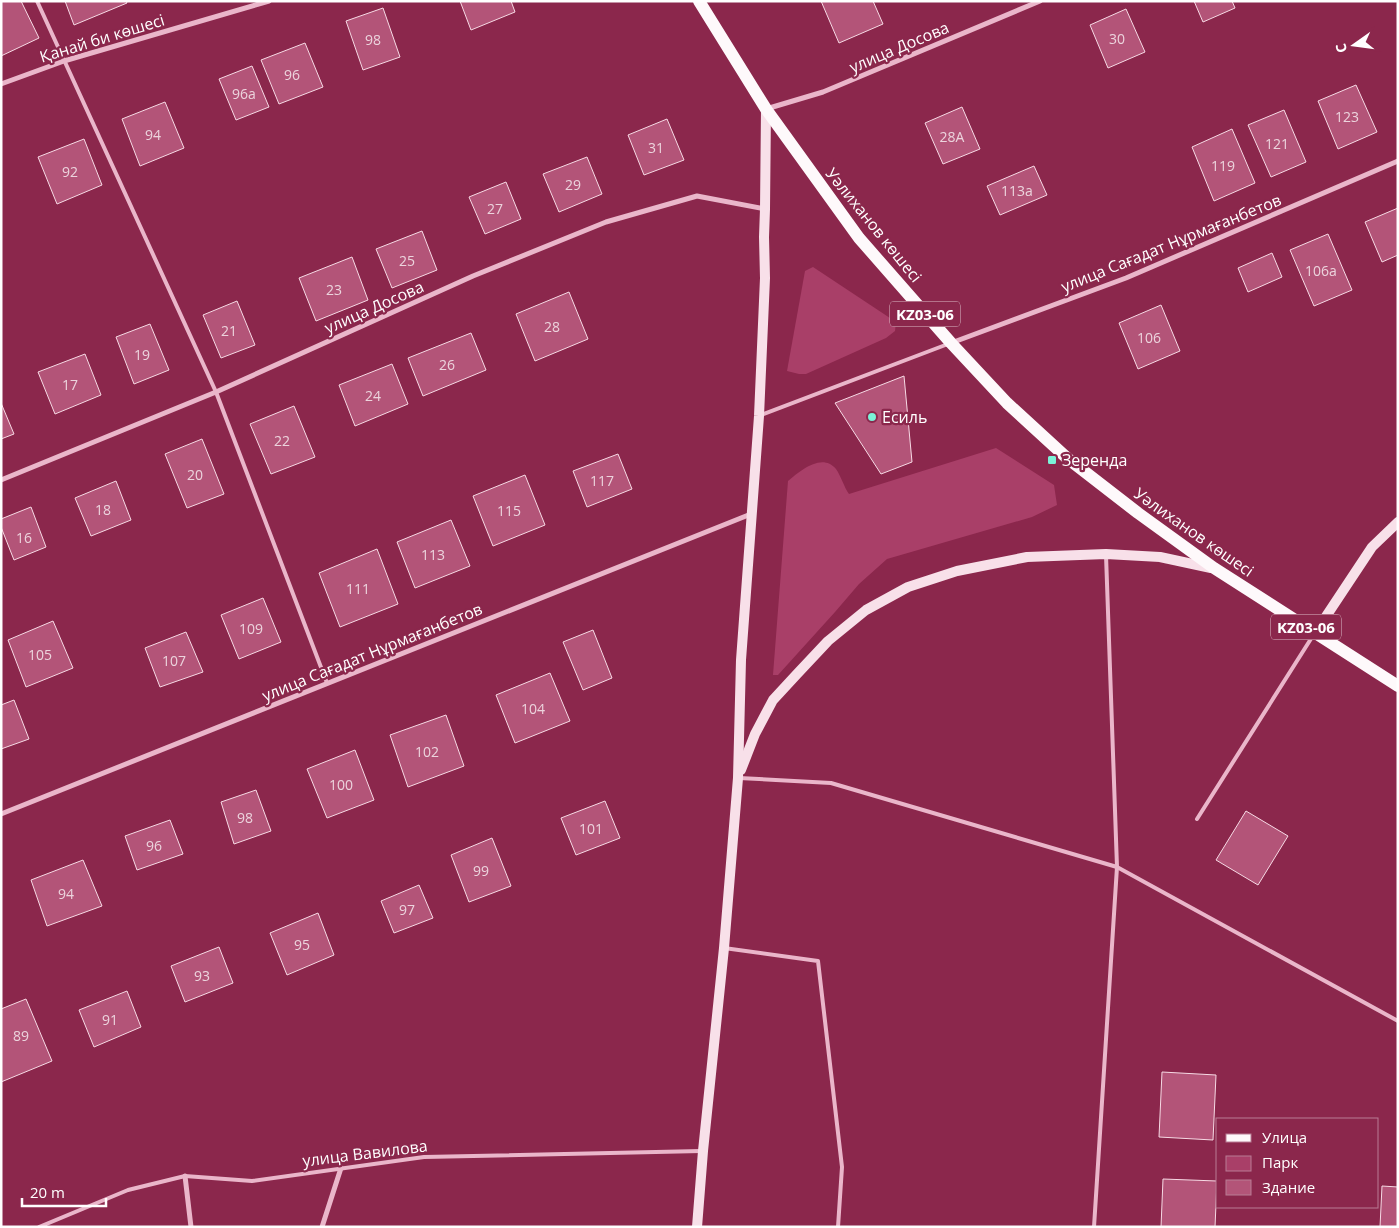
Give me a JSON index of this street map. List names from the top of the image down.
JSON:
{
  "streets": {
    "main road": ["Уәлиханов көшесі", "KZ03-06"],
    "street": ["Қанай би көшесі", "улица Досова", "улица Сағадат Нұрмағанбетов"],
    "lane": ["улица Вавилова"]
  },
  "crossings": [
    ["улица Досова", "Уәлиханов көшесі"],
    ["Уәлиханов көшесі", "улица Сағадат Нұрмағанбетов"]
  ],
  "places": {
    "other": ["Есиль"],
    "transit": ["Зеренда"]
  },
  "house_numbers": [
    "30",
    "98",
    "96",
    "96а",
    "123",
    "94",
    "28А",
    "121",
    "31",
    "119",
    "92",
    "29",
    "113а",
    "27",
    "25",
    "106а",
    "23",
    "28",
    "21",
    "106",
    "19",
    "26",
    "17",
    "24",
    "22",
    "20",
    "117",
    "18",
    "115",
    "16",
    "113",
    "111",
    "109",
    "105",
    "107",
    "104",
    "102",
    "100",
    "98",
    "101",
    "96",
    "99",
    "94",
    "97",
    "95",
    "93",
    "91",
    "89"
  ],
  "legend": ["Улица", "Парк", "Здание"],
  "scale_bar": "20 m",
  "north": "left"
}
